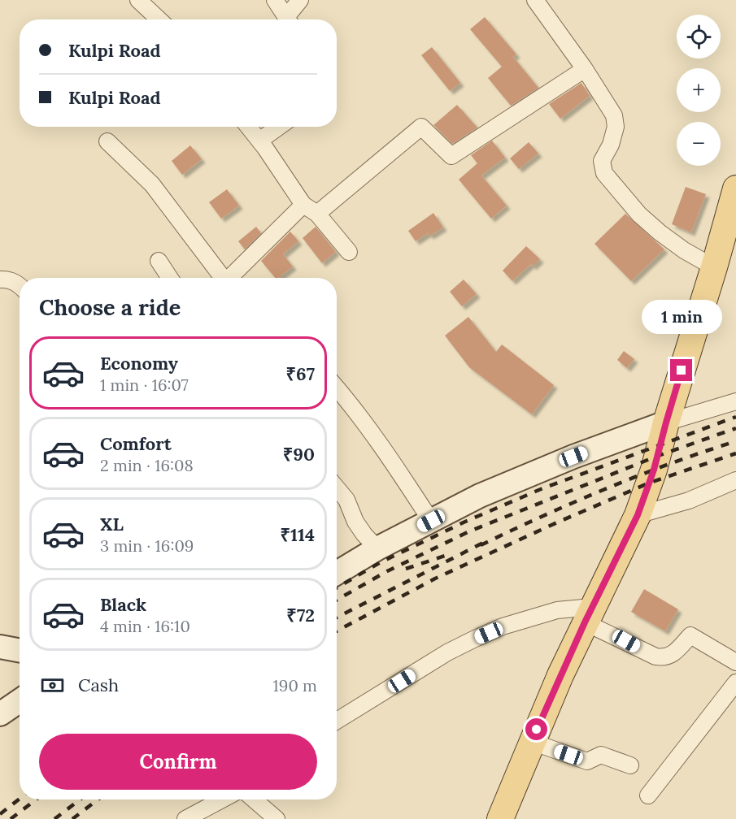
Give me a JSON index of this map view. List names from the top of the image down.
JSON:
{
  "page": {
    "map_buttons": ["+", "−"],
    "banner": ["Kulpi Road", "Kulpi Road"],
    "heading": "Choose a ride",
    "bubble": "1 min",
    "list": [
      {
        "name": "Economy",
        "note": "1 min · 16:07",
        "value": "₹67"
      },
      {
        "name": "Comfort",
        "note": "2 min · 16:08",
        "value": "₹90"
      },
      {
        "name": "XL",
        "note": "3 min · 16:09",
        "value": "₹114"
      },
      {
        "name": "Black",
        "note": "4 min · 16:10",
        "value": "₹72"
      }
    ],
    "pay": ["Cash", "190 m"],
    "buttons": "Confirm"
  }
}
